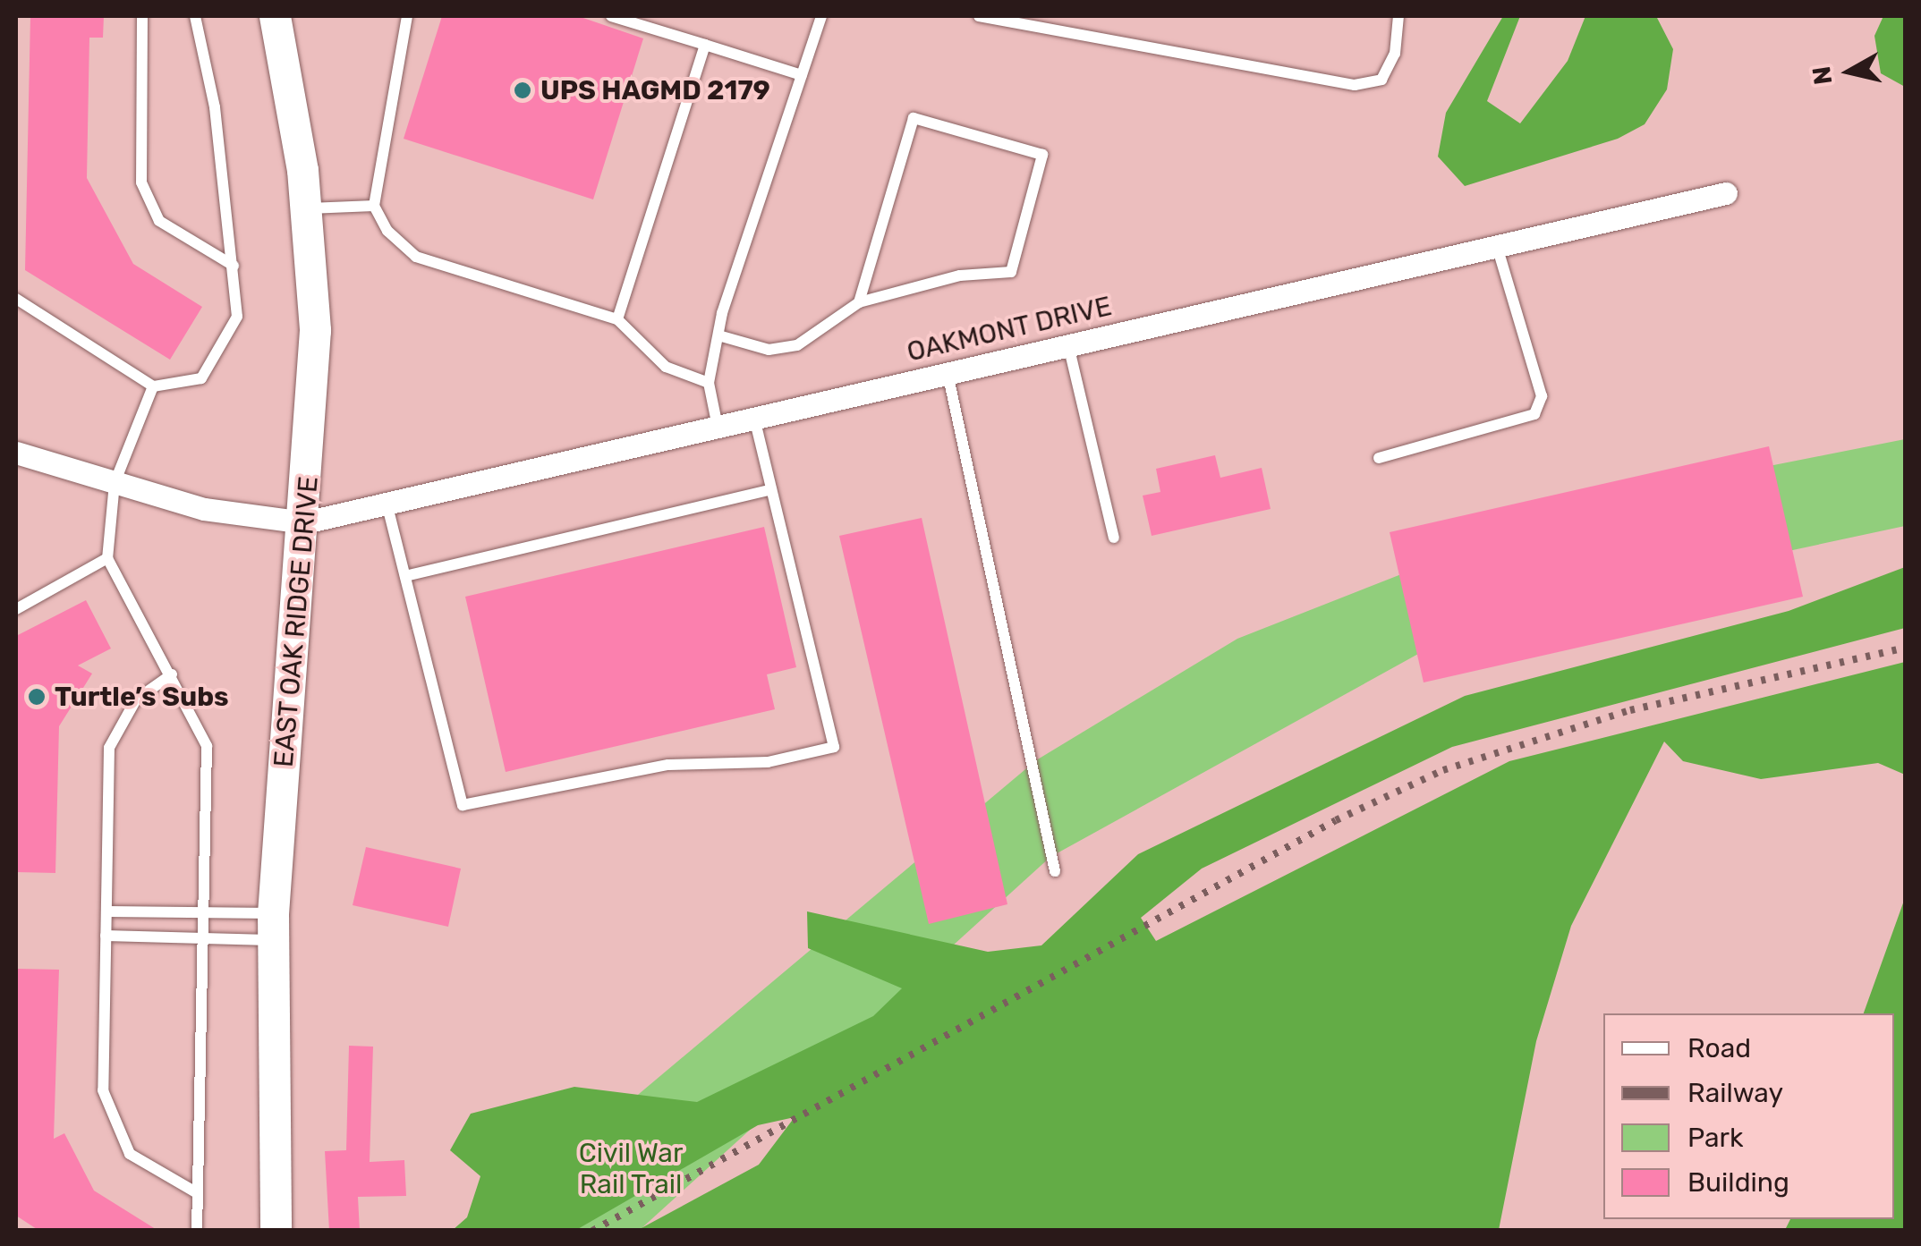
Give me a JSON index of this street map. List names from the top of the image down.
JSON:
{
  "streets": {
    "main road": ["EAST OAK RIDGE DRIVE"],
    "street": ["OAKMONT DRIVE"]
  },
  "crossings": [
    ["OAKMONT DRIVE", "EAST OAK RIDGE DRIVE"]
  ],
  "parks": ["Civil War Rail Trail"],
  "places": ["UPS HAGMD 2179", "Turtle’s Subs"],
  "legend": [
    "Road",
    "Railway",
    "Park",
    "Building"
  ],
  "north": "left"
}
